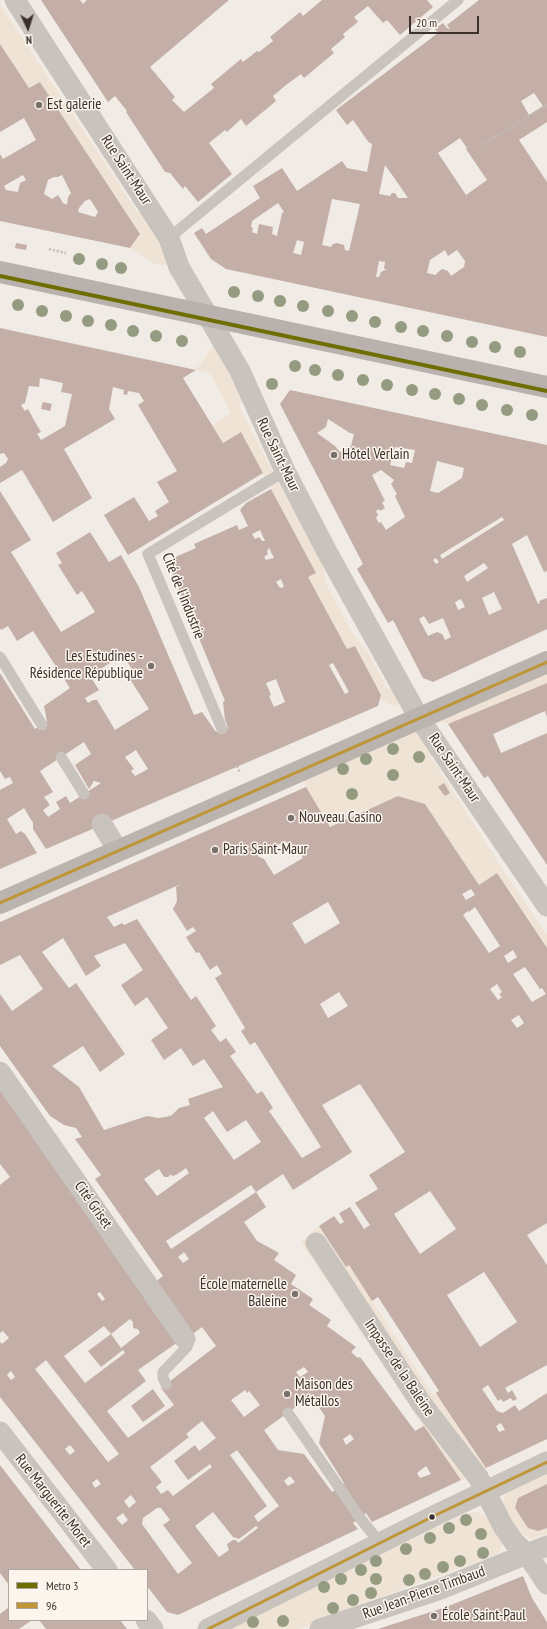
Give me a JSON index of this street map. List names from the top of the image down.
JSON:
{
  "streets": {
    "street": [
      "Rue Saint-Maur",
      "Cité Griset",
      "Impasse de la Baleine",
      "Rue Marguerite Moret",
      "Rue Jean-Pierre Timbaud"
    ],
    "lane": ["Cité de l'Industrie"]
  },
  "crossings": [
    ["Rue Saint-Maur", "Cité de l'Industrie"],
    ["Impasse de la Baleine", "Rue Jean-Pierre Timbaud"]
  ],
  "places": [
    "Est galerie",
    "Hôtel Verlain",
    "Les Estudines - Résidence République",
    "Nouveau Casino",
    "Paris Saint-Maur",
    "École maternelle Baleine",
    "Maison des Métallos",
    "École Saint-Paul"
  ],
  "lines": ["metro line 3", "transit line 96"],
  "legend": ["Metro 3", "96"],
  "scale_bar": "20 m",
  "north": "bottom"
}
